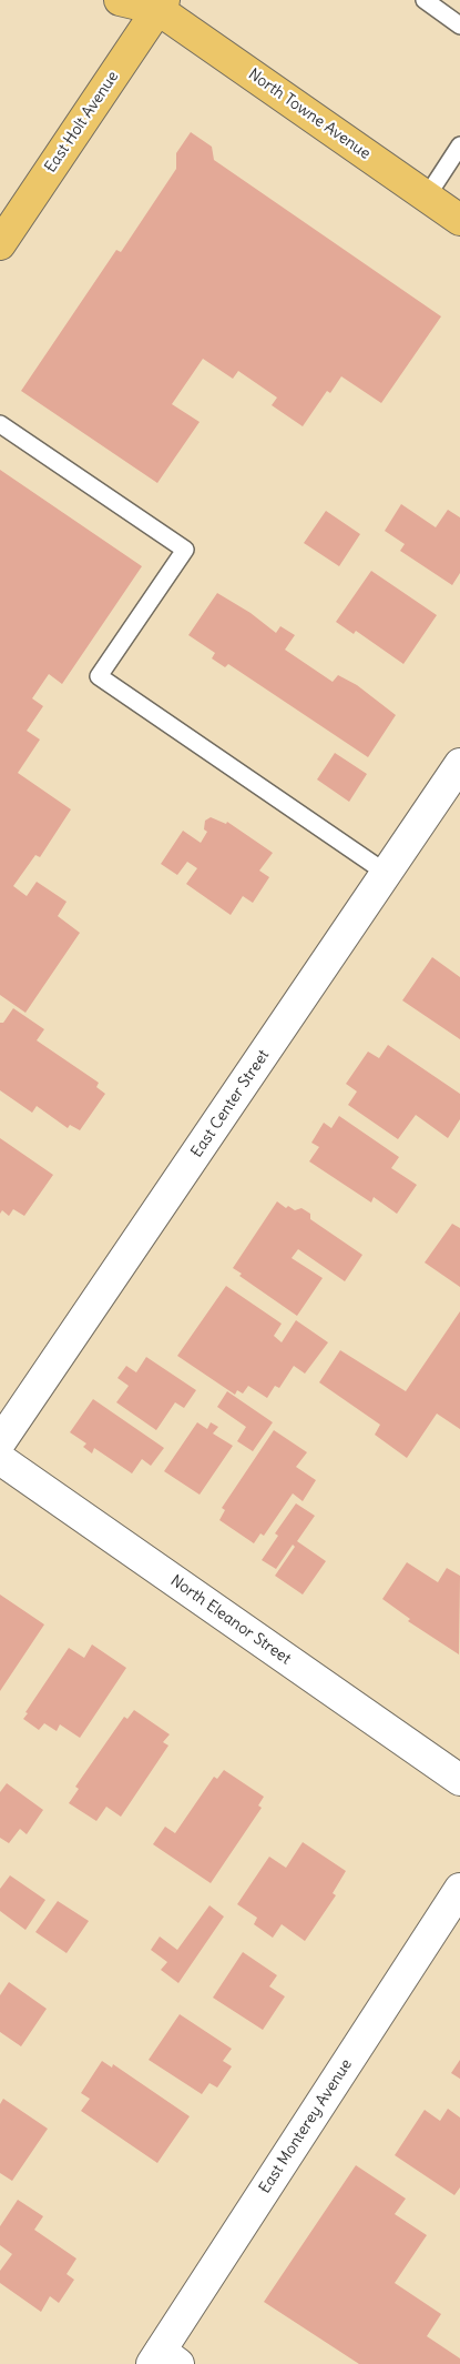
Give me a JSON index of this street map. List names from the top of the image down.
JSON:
{
  "streets": {
    "main road": ["North Towne Avenue", "East Holt Avenue"],
    "street": ["East Center Street", "North Eleanor Street", "East Monterey Avenue"]
  },
  "crossings": [
    ["North Towne Avenue", "East Holt Avenue"]
  ]
}
